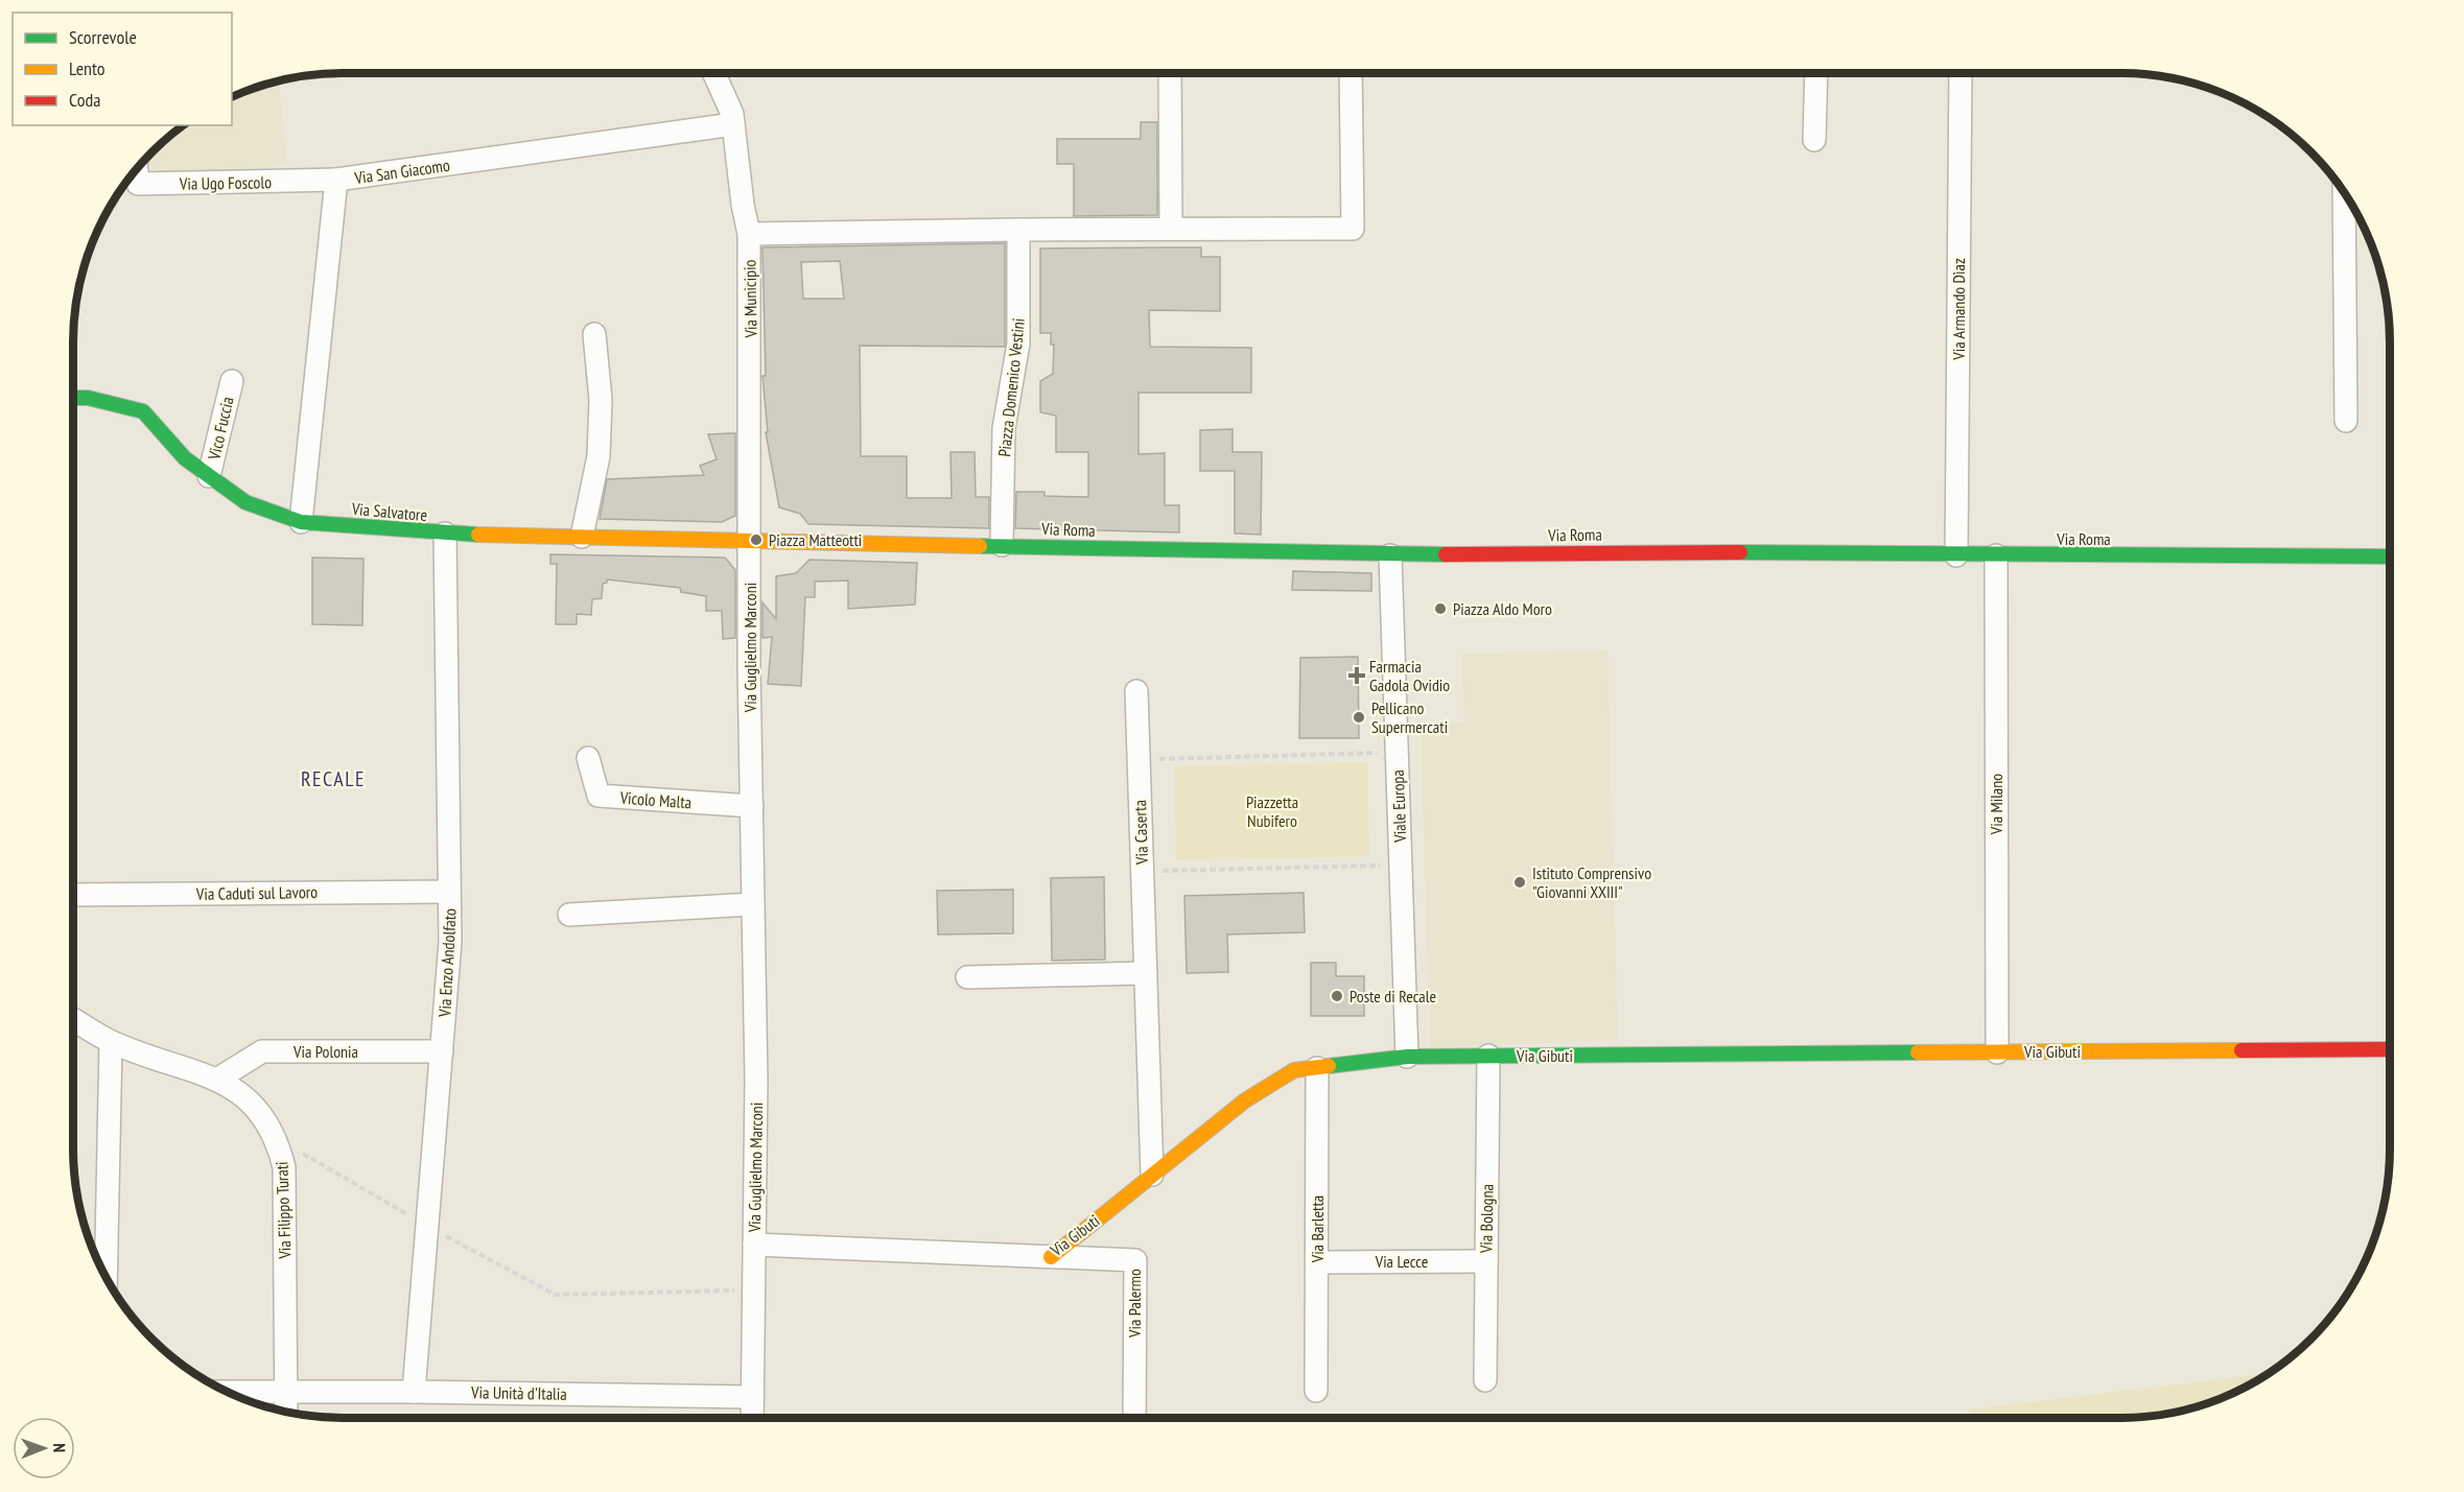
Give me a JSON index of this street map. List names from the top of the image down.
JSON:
{
  "streets": {
    "street": [
      "Via San Giacomo",
      "Via Ugo Foscolo",
      "Via Municipio",
      "Via Armando Dìaz",
      "Piazza Domenico Vestini",
      "Vico Fuccia",
      "Via Salvatore",
      "Via Roma",
      "Via Guglielmo Marconi",
      "Vicolo Malta",
      "Via Milano",
      "Viale Europa",
      "Via Caserta",
      "Via Caduti sul Lavoro",
      "Via Enzo Andolfato",
      "Via Polonia",
      "Via Gibuti",
      "Via Filippo Turati",
      "Via Bologna",
      "Via Barletta",
      "Via Lecce",
      "Via Palermo",
      "Via Unità d'Italia"
    ]
  },
  "crossings": [
    ["Via San Giacomo", "Via Ugo Foscolo"],
    ["Via San Giacomo", "Via Municipio"],
    ["Via San Giacomo", "Via Salvatore"],
    ["Via Municipio", "Via Salvatore"],
    ["Via Municipio", "Via Roma"],
    ["Via Municipio", "Via Guglielmo Marconi"],
    ["Via Armando Dìaz", "Via Roma"],
    ["Piazza Domenico Vestini", "Via Roma"],
    ["Vico Fuccia", "Via Salvatore"],
    ["Via Salvatore", "Via Roma"],
    ["Via Salvatore", "Via Guglielmo Marconi"],
    ["Via Salvatore", "Via Enzo Andolfato"],
    ["Via Roma", "Via Guglielmo Marconi"],
    ["Via Roma", "Via Milano"],
    ["Via Roma", "Viale Europa"],
    ["Via Guglielmo Marconi", "Vicolo Malta"],
    ["Via Guglielmo Marconi", "Via Gibuti"],
    ["Via Guglielmo Marconi", "Via Unità d'Italia"],
    ["Via Milano", "Via Gibuti"],
    ["Viale Europa", "Via Gibuti"],
    ["Via Caserta", "Via Gibuti"],
    ["Via Caduti sul Lavoro", "Via Enzo Andolfato"],
    ["Via Enzo Andolfato", "Via Polonia"],
    ["Via Enzo Andolfato", "Via Unità d'Italia"],
    ["Via Polonia", "Via Filippo Turati"],
    ["Via Gibuti", "Via Bologna"],
    ["Via Gibuti", "Via Barletta"],
    ["Via Gibuti", "Via Palermo"],
    ["Via Filippo Turati", "Via Unità d'Italia"],
    ["Via Bologna", "Via Lecce"],
    ["Via Barletta", "Via Lecce"]
  ],
  "districts": ["RECALE"],
  "parks": ["Piazzetta Nubifero"],
  "places": {
    "other": [
      "Piazza Matteotti",
      "Piazza Aldo Moro",
      "Pellicano Supermercati",
      "Istituto Comprensivo \"Giovanni XXIII\"",
      "Poste di Recale"
    ],
    "health": ["Farmacia Gadola Ovidio"]
  },
  "legend": ["Scorrevole", "Lento", "Coda"],
  "north": "right"
}
